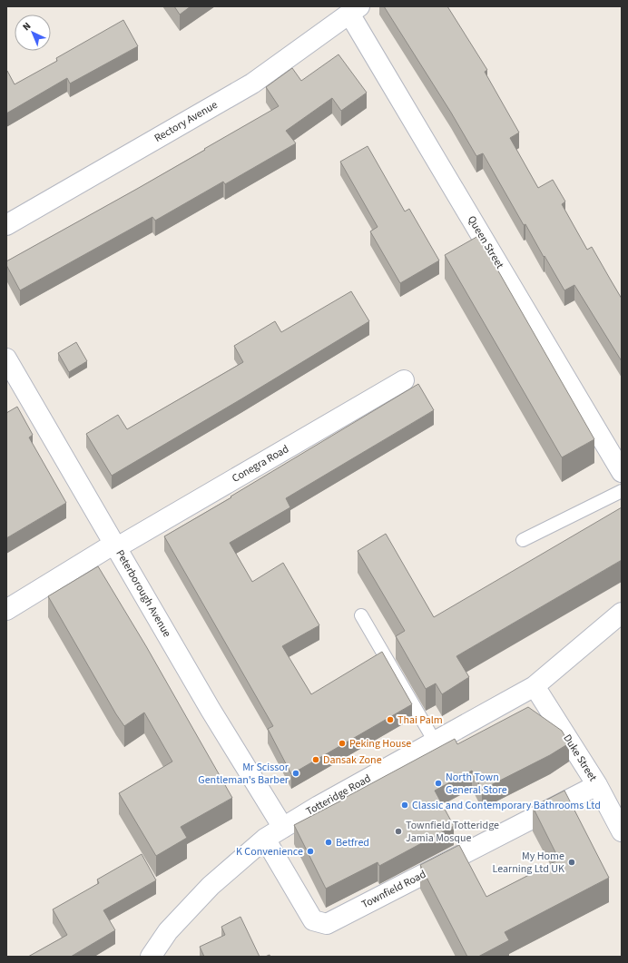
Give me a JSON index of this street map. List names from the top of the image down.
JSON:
{
  "streets": {
    "street": [
      "Rectory Avenue",
      "Queen Street",
      "Conegra Road",
      "Peterborough Avenue",
      "Duke Street",
      "Totteridge Road",
      "Townfield Road"
    ]
  },
  "crossings": [
    ["Rectory Avenue", "Queen Street"],
    ["Conegra Road", "Peterborough Avenue"],
    ["Peterborough Avenue", "Totteridge Road"],
    ["Duke Street", "Totteridge Road"],
    ["Duke Street", "Townfield Road"],
    ["Totteridge Road", "Townfield Road"]
  ],
  "places": [
    "Thai Palm",
    "Peking House",
    "Dansak Zone",
    "Mr Scissor Gentleman's Barber",
    "North Town General Store",
    "Classic and Contemporary Bathrooms Ltd",
    "Townfield Totteridge Jamia Mosque",
    "Betfred",
    "K Convenience",
    "My Home Learning Ltd UK"
  ],
  "north": "top left"
}
